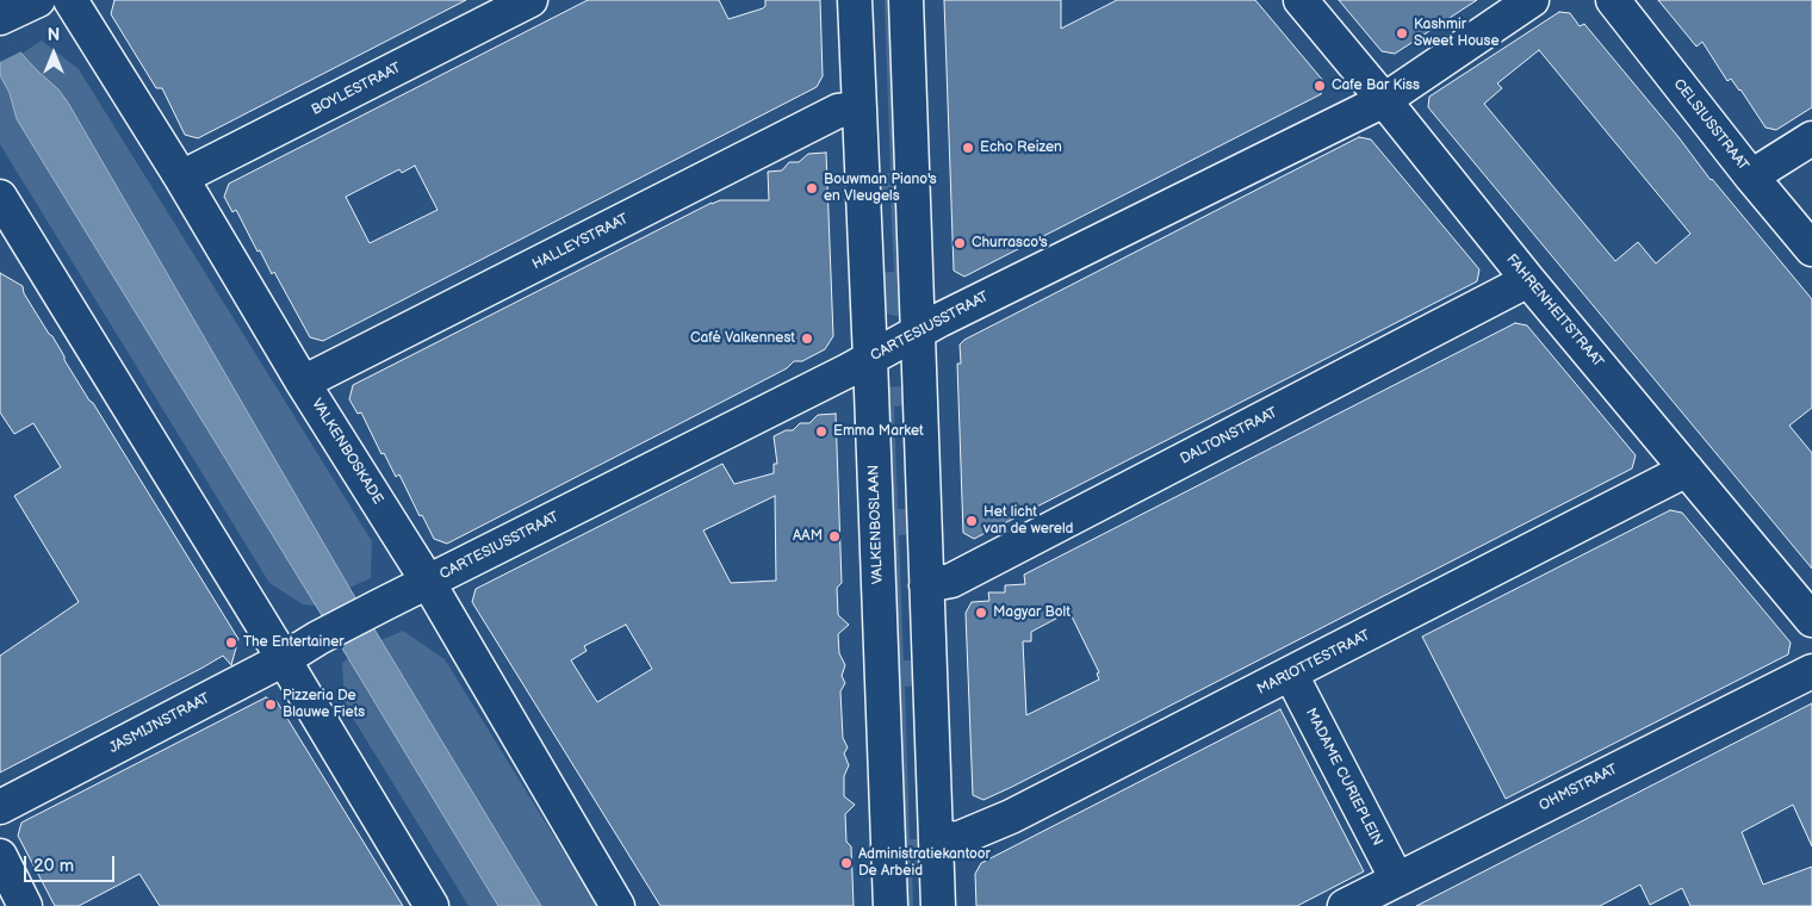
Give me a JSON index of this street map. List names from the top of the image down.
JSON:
{
  "streets": {
    "street": [
      "BOYLESTRAAT",
      "CELSIUSSTRAAT",
      "HALLEYSTRAAT",
      "FAHRENHEITSTRAAT",
      "CARTESIUSSTRAAT",
      "DALTONSTRAAT",
      "VALKENBOSKADE",
      "VALKENBOSLAAN",
      "MARIOTTESTRAAT",
      "JASMIJNSTRAAT",
      "MADAME CURIEPLEIN",
      "OHMSTRAAT"
    ]
  },
  "crossings": [
    ["BOYLESTRAAT", "VALKENBOSKADE"],
    ["HALLEYSTRAAT", "VALKENBOSKADE"],
    ["HALLEYSTRAAT", "VALKENBOSLAAN"],
    ["FAHRENHEITSTRAAT", "CARTESIUSSTRAAT"],
    ["FAHRENHEITSTRAAT", "DALTONSTRAAT"],
    ["FAHRENHEITSTRAAT", "MARIOTTESTRAAT"],
    ["CARTESIUSSTRAAT", "VALKENBOSKADE"],
    ["CARTESIUSSTRAAT", "VALKENBOSLAAN"],
    ["CARTESIUSSTRAAT", "JASMIJNSTRAAT"],
    ["MARIOTTESTRAAT", "MADAME CURIEPLEIN"],
    ["MADAME CURIEPLEIN", "OHMSTRAAT"]
  ],
  "places": [
    "Kashmir Sweet House",
    "Cafe Bar Kiss",
    "Echo Reizen",
    "Bouwman Piano's en Vleugels",
    "Churrasco's",
    "Café Valkennest",
    "Emma Market",
    "Het licht van de wereld",
    "AAM",
    "Magyar Bolt",
    "The Entertainer",
    "Pizzeria De Blauwe Fiets",
    "Administratiekantoor De Arbeid"
  ],
  "scale_bar": "20 m",
  "north": "top"
}
